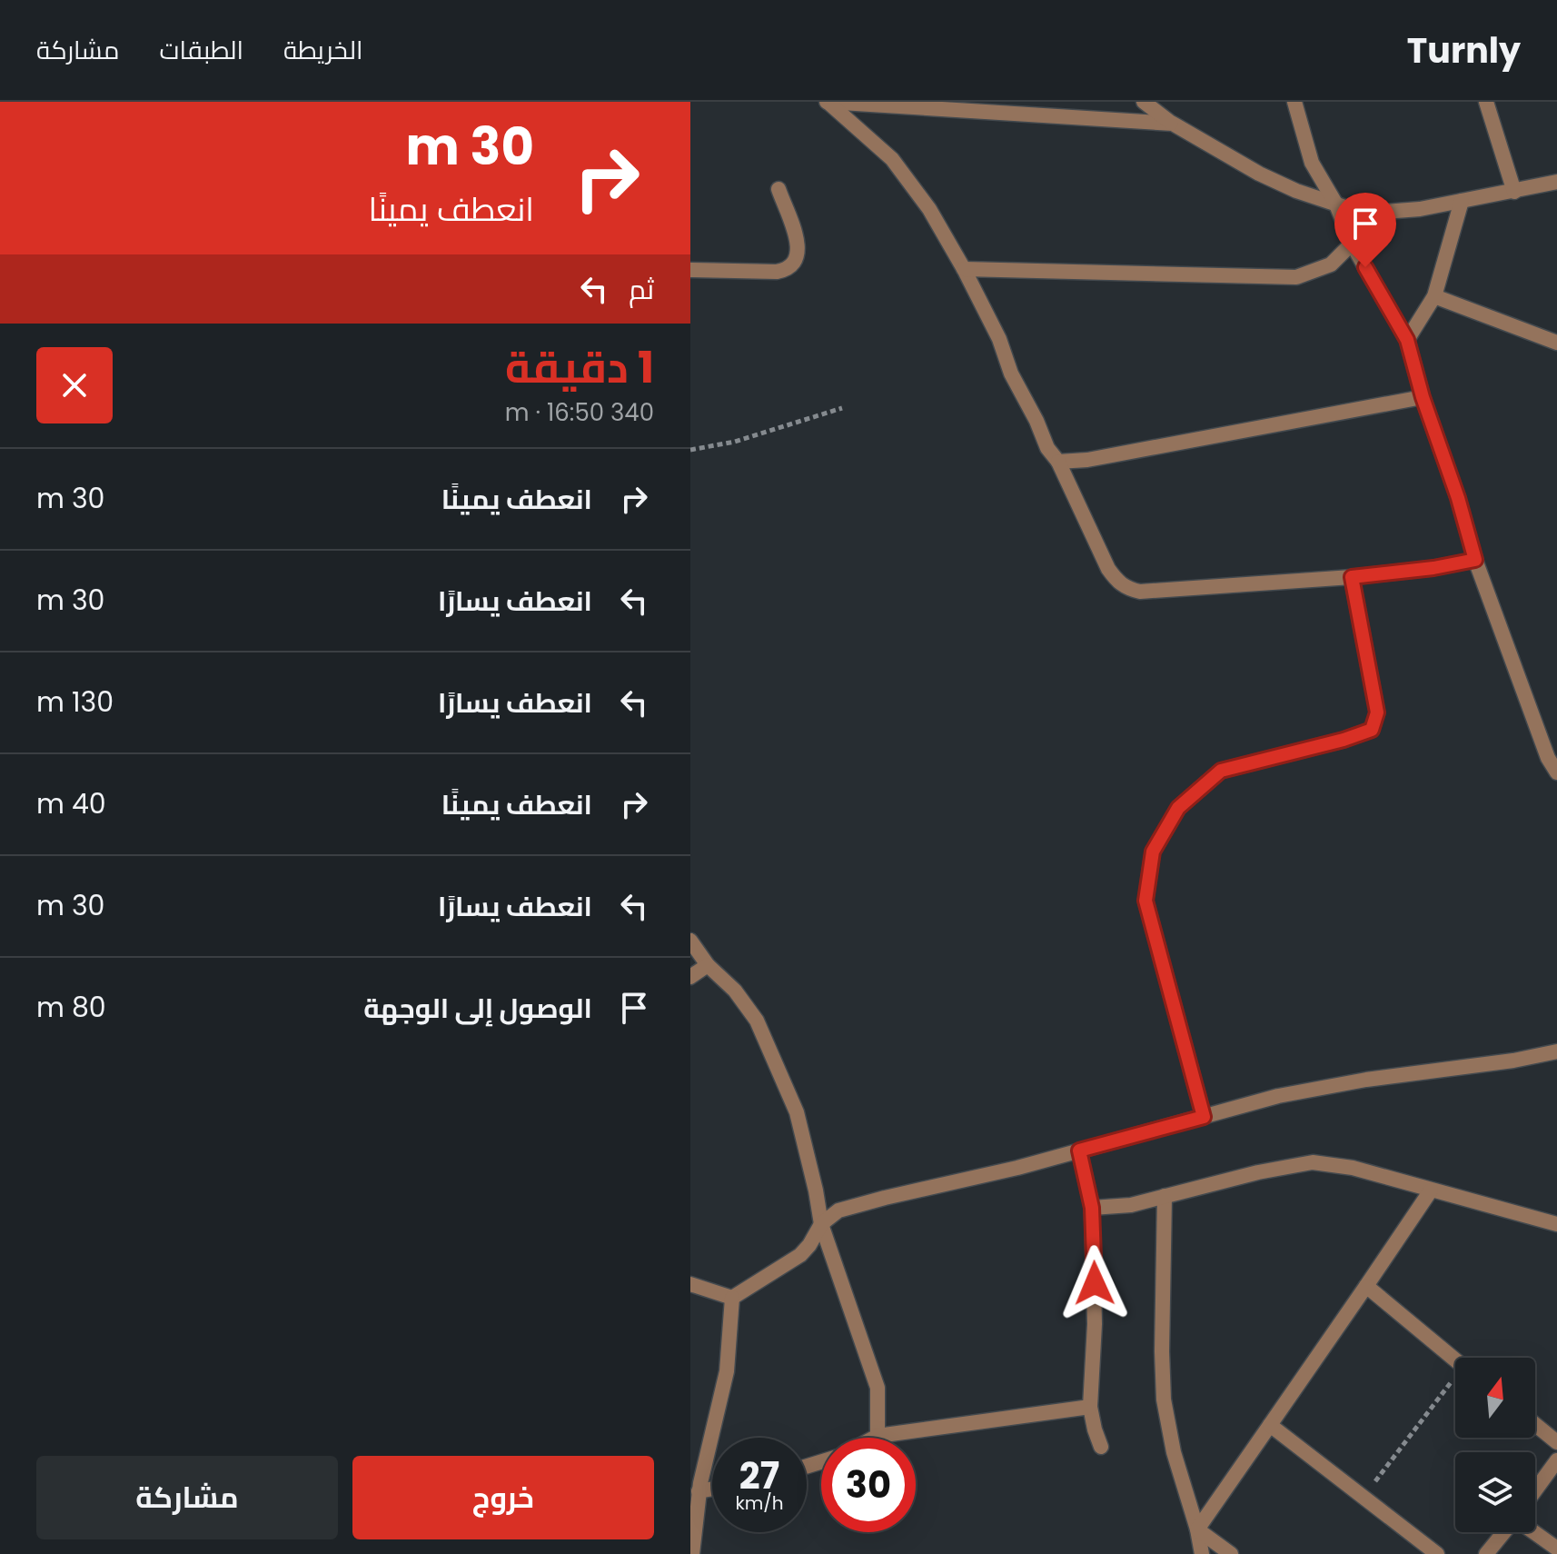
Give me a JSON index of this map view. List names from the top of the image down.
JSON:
{
  "north": "top",
  "page": {
    "header": "Turnly",
    "nav": ["الخريطة", "الطبقات", "مشاركة"],
    "turn": ["30 m", "انعطف يمينًا"],
    "then": "ثم",
    "heading": ["1 دقيقة", "340 m · 16:50"],
    "list": [
      {
        "name": "انعطف يمينًا",
        "value": "30 m"
      },
      {
        "name": "انعطف يسارًا",
        "value": "30 m"
      },
      {
        "name": "انعطف يسارًا",
        "value": "130 m"
      },
      {
        "name": "انعطف يمينًا",
        "value": "40 m"
      },
      {
        "name": "انعطف يسارًا",
        "value": "30 m"
      },
      {
        "name": "الوصول إلى الوجهة",
        "value": "80 m"
      }
    ],
    "speed": "27 km/h",
    "limit": "30",
    "buttons": ["خروج", "مشاركة"]
  }
}
